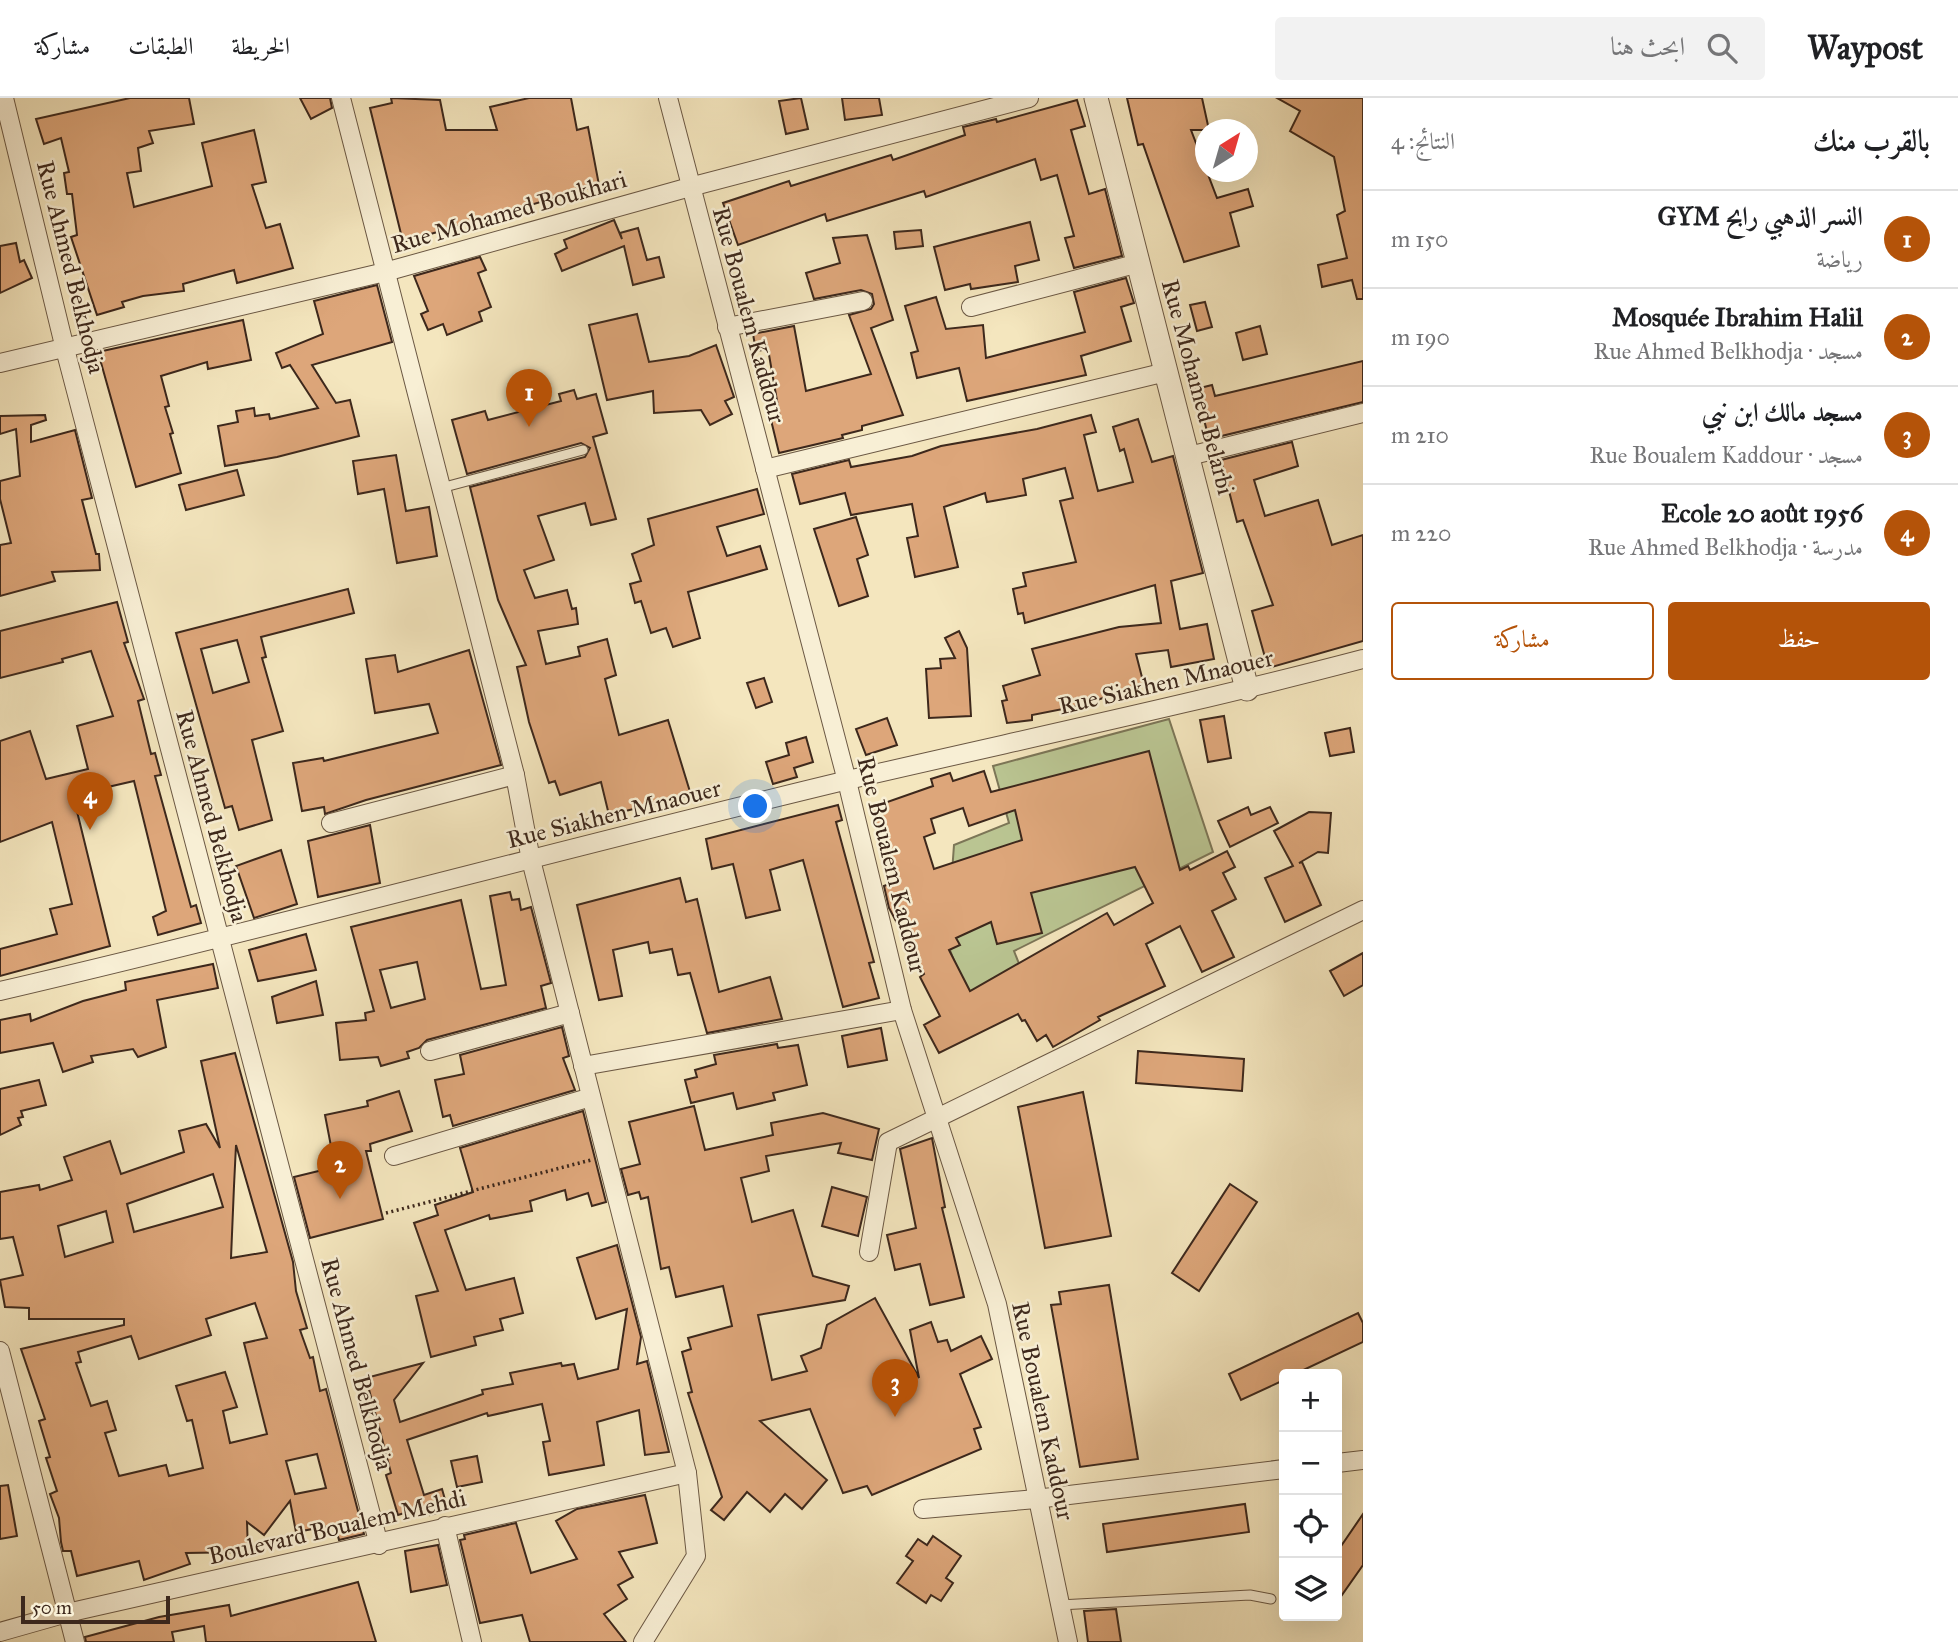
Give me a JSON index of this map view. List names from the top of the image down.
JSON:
{
  "streets": {
    "street": [
      "Rue Mohamed Boukhari",
      "Rue Ahmed Belkhodja",
      "Rue Boualem Kaddour",
      "Rue Mohamed Belarbi",
      "Rue Siakhen Mnaouer",
      "Boulevard Boualem Mehdi"
    ]
  },
  "crossings": [
    ["Rue Mohamed Boukhari", "Rue Ahmed Belkhodja"],
    ["Rue Mohamed Boukhari", "Rue Boualem Kaddour"],
    ["Rue Ahmed Belkhodja", "Rue Siakhen Mnaouer"],
    ["Rue Ahmed Belkhodja", "Boulevard Boualem Mehdi"],
    ["Rue Boualem Kaddour", "Rue Siakhen Mnaouer"],
    ["Rue Mohamed Belarbi", "Rue Siakhen Mnaouer"]
  ],
  "scale_bar": "50 m",
  "north": "top right",
  "page": {
    "header": "Waypost",
    "search": "ابحث هنا",
    "nav": ["الخريطة", "الطبقات", "مشاركة"],
    "heading": ["بالقرب منك", "النتائج: 4"],
    "list": [
      {
        "mark": "1",
        "name": "النسر الذهبي رابح GYM",
        "note": "رياضة",
        "value": "150 m"
      },
      {
        "mark": "2",
        "name": "Mosquée Ibrahim Halil",
        "note": "مسجد · Rue Ahmed Belkhodja",
        "value": "190 m"
      },
      {
        "mark": "3",
        "name": "مسجد مالك ابن نبي",
        "note": "مسجد · Rue Boualem Kaddour",
        "value": "210 m"
      },
      {
        "mark": "4",
        "name": "Ecole 20 août 1956",
        "note": "مدرسة · Rue Ahmed Belkhodja",
        "value": "220 m"
      }
    ],
    "pins": [
      "1",
      "4",
      "2",
      "3"
    ],
    "buttons": ["حفظ", "مشاركة"],
    "map_buttons": ["+", "−"],
    "scale": "50 m"
  }
}
